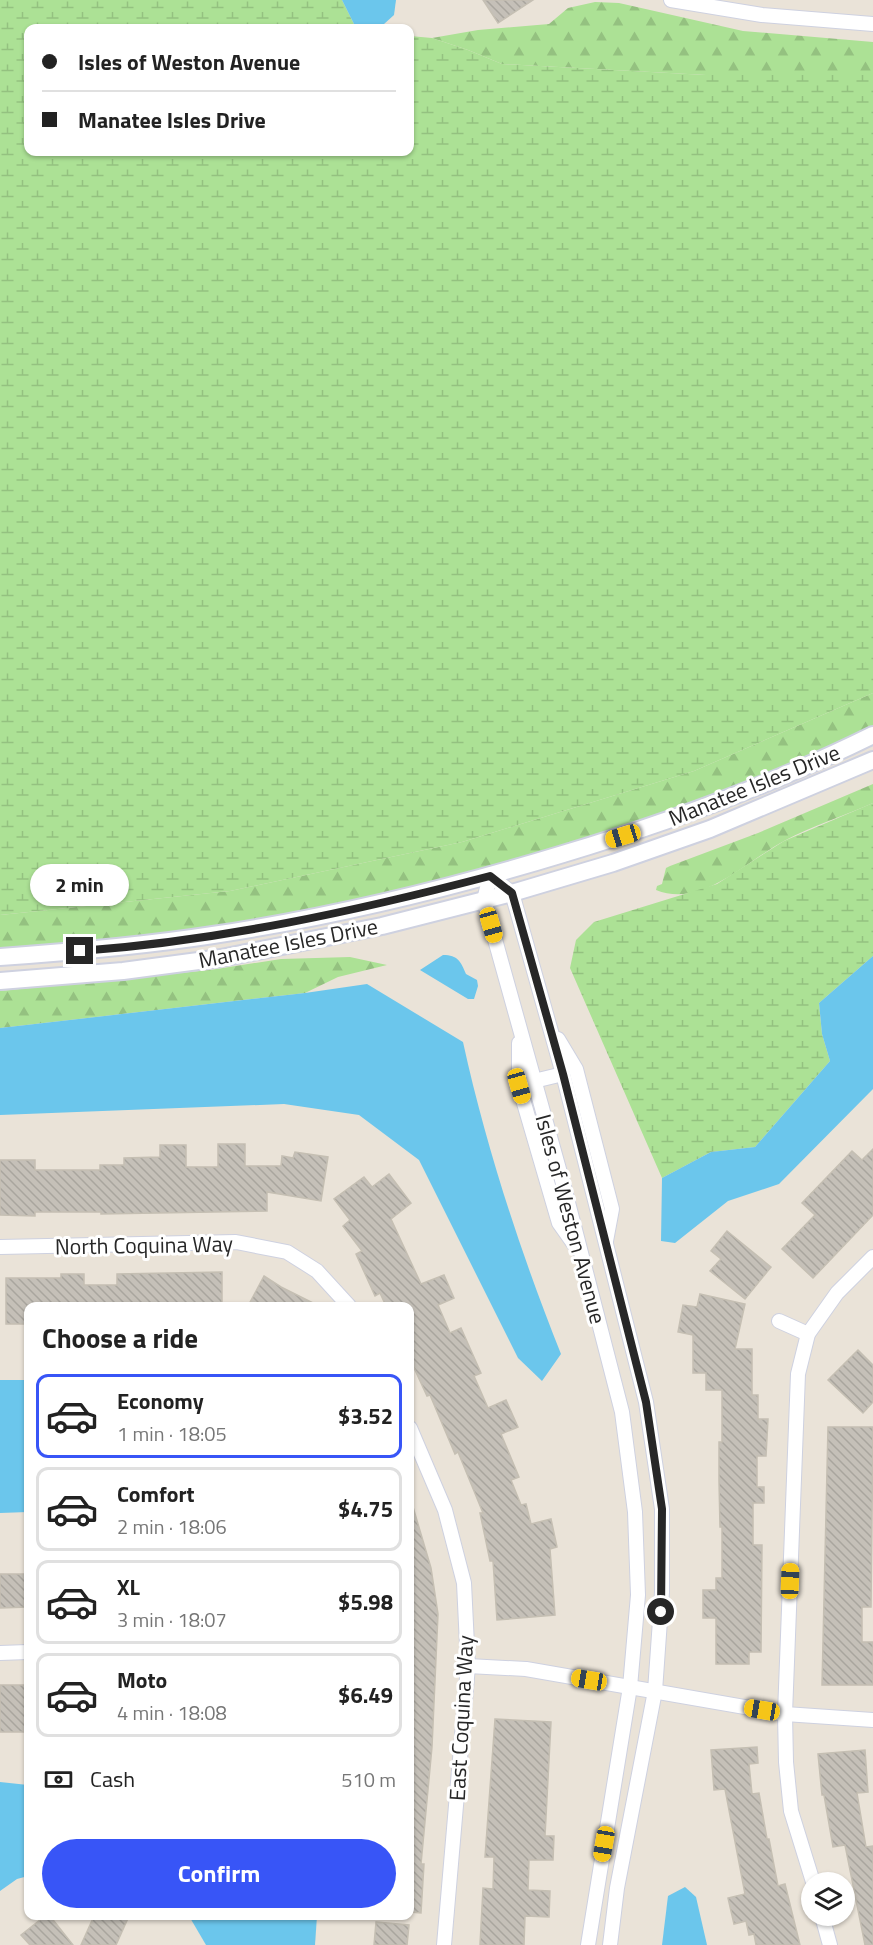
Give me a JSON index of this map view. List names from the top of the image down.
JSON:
{
  "streets": {
    "street": [
      "Manatee Isles Drive",
      "Isles of Weston Avenue",
      "North Coquina Way",
      "East Coquina Way"
    ]
  },
  "crossings": [
    ["Manatee Isles Drive", "Isles of Weston Avenue"]
  ],
  "page": {
    "banner": ["Isles of Weston Avenue", "Manatee Isles Drive"],
    "bubble": "2 min",
    "heading": "Choose a ride",
    "list": [
      {
        "name": "Economy",
        "note": "1 min · 18:05",
        "value": "$3.52"
      },
      {
        "name": "Comfort",
        "note": "2 min · 18:06",
        "value": "$4.75"
      },
      {
        "name": "XL",
        "note": "3 min · 18:07",
        "value": "$5.98"
      },
      {
        "name": "Moto",
        "note": "4 min · 18:08",
        "value": "$6.49"
      }
    ],
    "pay": ["Cash", "510 m"],
    "buttons": "Confirm"
  }
}
